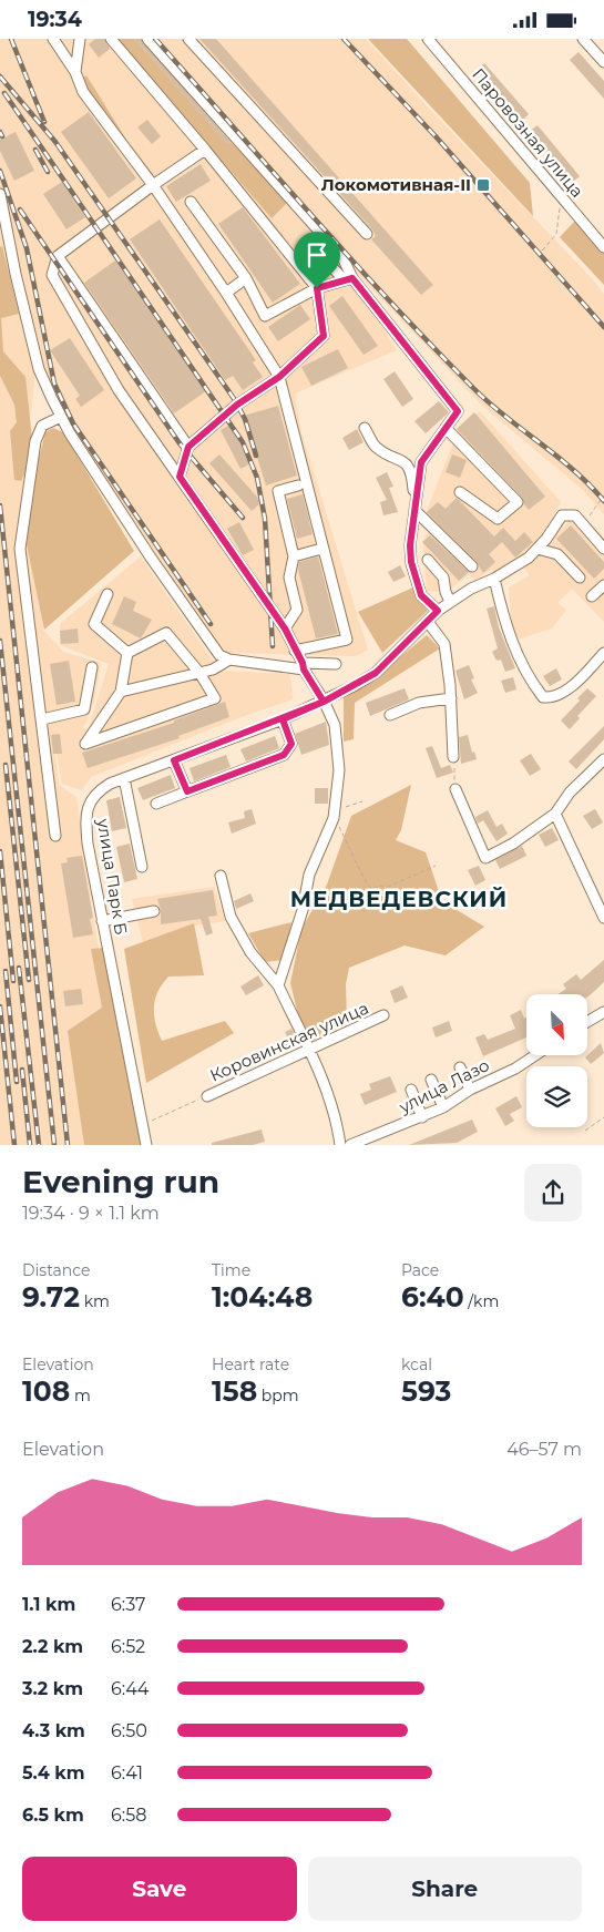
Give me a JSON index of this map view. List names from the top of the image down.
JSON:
{
  "streets": {
    "street": [
      "Паровозная улица",
      "улица Парк Б",
      "Коровинская улица",
      "улица Лазо"
    ]
  },
  "districts": ["МЕДВЕДЕВСКИЙ"],
  "places": {
    "transit": ["Локомотивная-II"]
  },
  "north": "bottom right",
  "page": {
    "status": "19:34",
    "heading": ["Evening run", "19:34 · 9 × 1.1 km"],
    "stats": [
      ["Distance", "9.72 km"],
      ["Time", "1:04:48"],
      ["Pace", "6:40 /km"],
      ["Elevation", "108 m"],
      ["Heart rate", "158 bpm"],
      ["kcal", "593"]
    ],
    "chart": ["Elevation", "46–57 m"],
    "list": [
      {
        "name": "1.1 km",
        "note": "6:37"
      },
      {
        "name": "2.2 km",
        "note": "6:52"
      },
      {
        "name": "3.2 km",
        "note": "6:44"
      },
      {
        "name": "4.3 km",
        "note": "6:50"
      },
      {
        "name": "5.4 km",
        "note": "6:41"
      },
      {
        "name": "6.5 km",
        "note": "6:58"
      }
    ],
    "buttons": ["Save", "Share"]
  }
}
